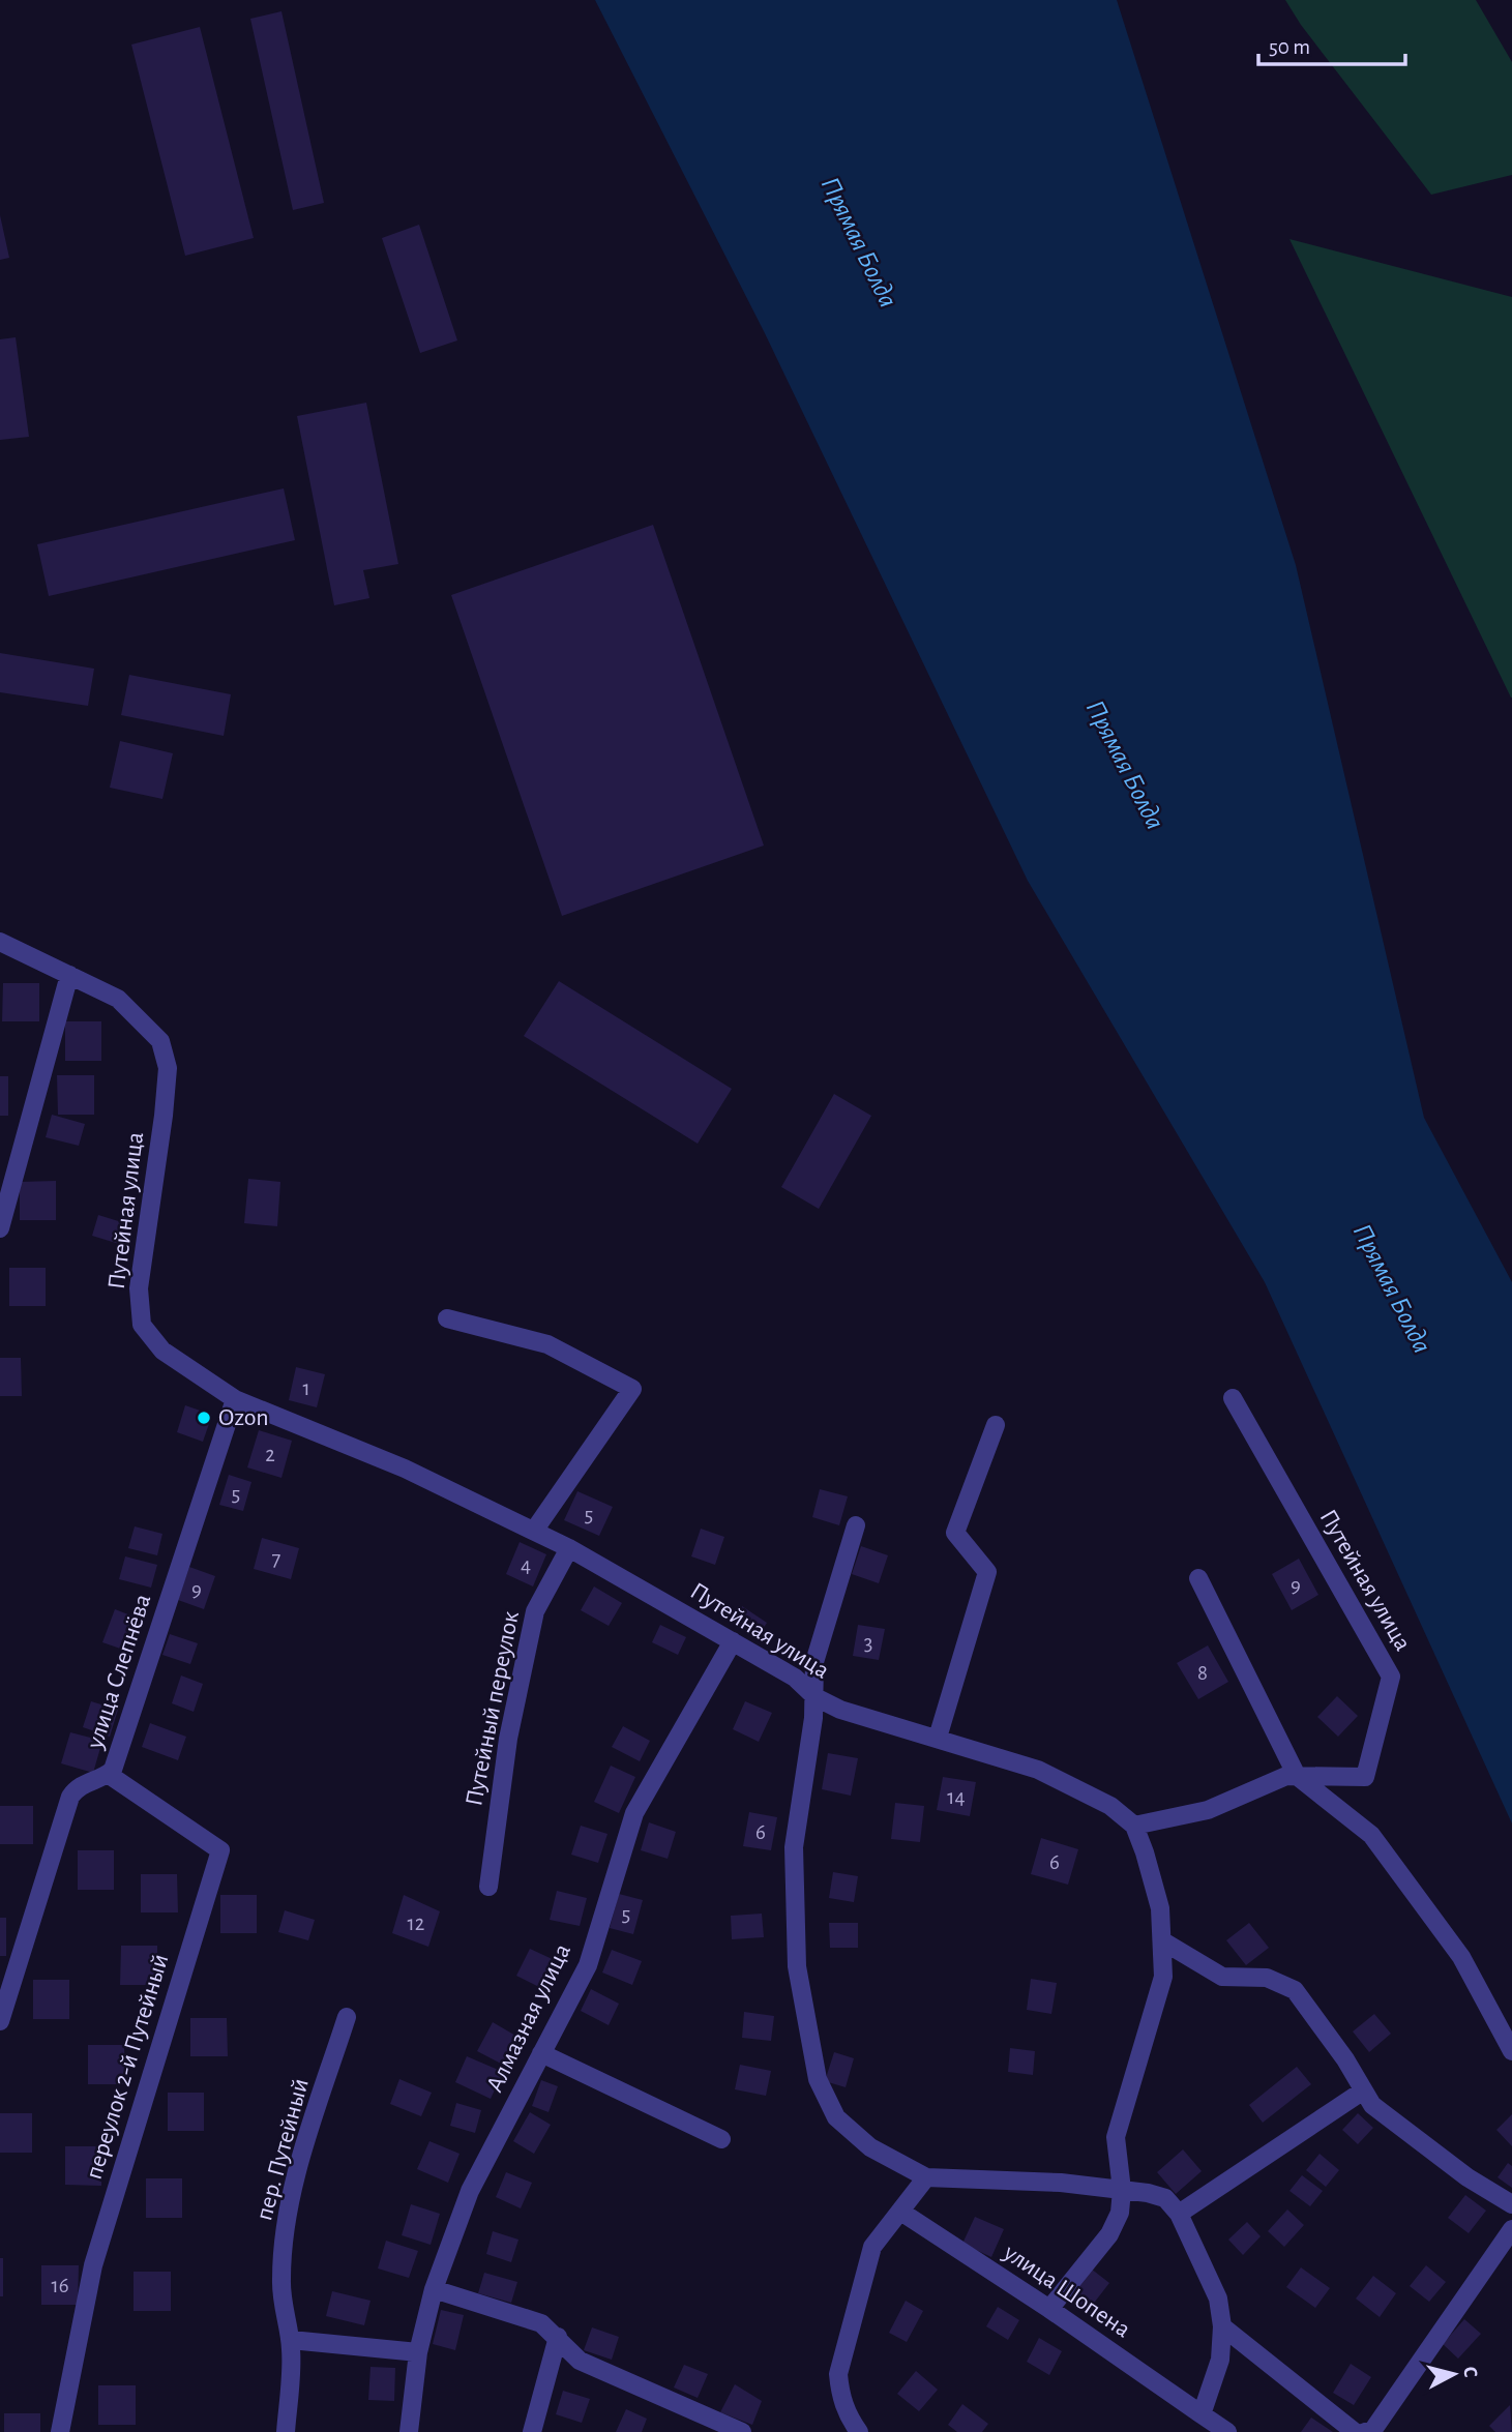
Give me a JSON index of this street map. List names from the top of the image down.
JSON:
{
  "streets": {
    "street": [
      "Путейная улица",
      "улица Слепнёва",
      "Путейный переулок",
      "Алмазная улица",
      "переулок 2-й Путейный",
      "пер. Путейный",
      "улица Шопена"
    ]
  },
  "crossings": [
    ["Путейная улица", "улица Слепнёва"],
    ["Путейная улица", "Путейный переулок"],
    ["Путейная улица", "Алмазная улица"],
    ["улица Слепнёва", "переулок 2-й Путейный"]
  ],
  "water": ["Прямая Болда"],
  "places": ["Ozon"],
  "house_numbers": [
    "1",
    "2",
    "5",
    "5",
    "7",
    "4",
    "9",
    "9",
    "3",
    "8",
    "14",
    "6",
    "6",
    "5",
    "12",
    "16"
  ],
  "scale_bar": "50 m",
  "north": "right"
}
